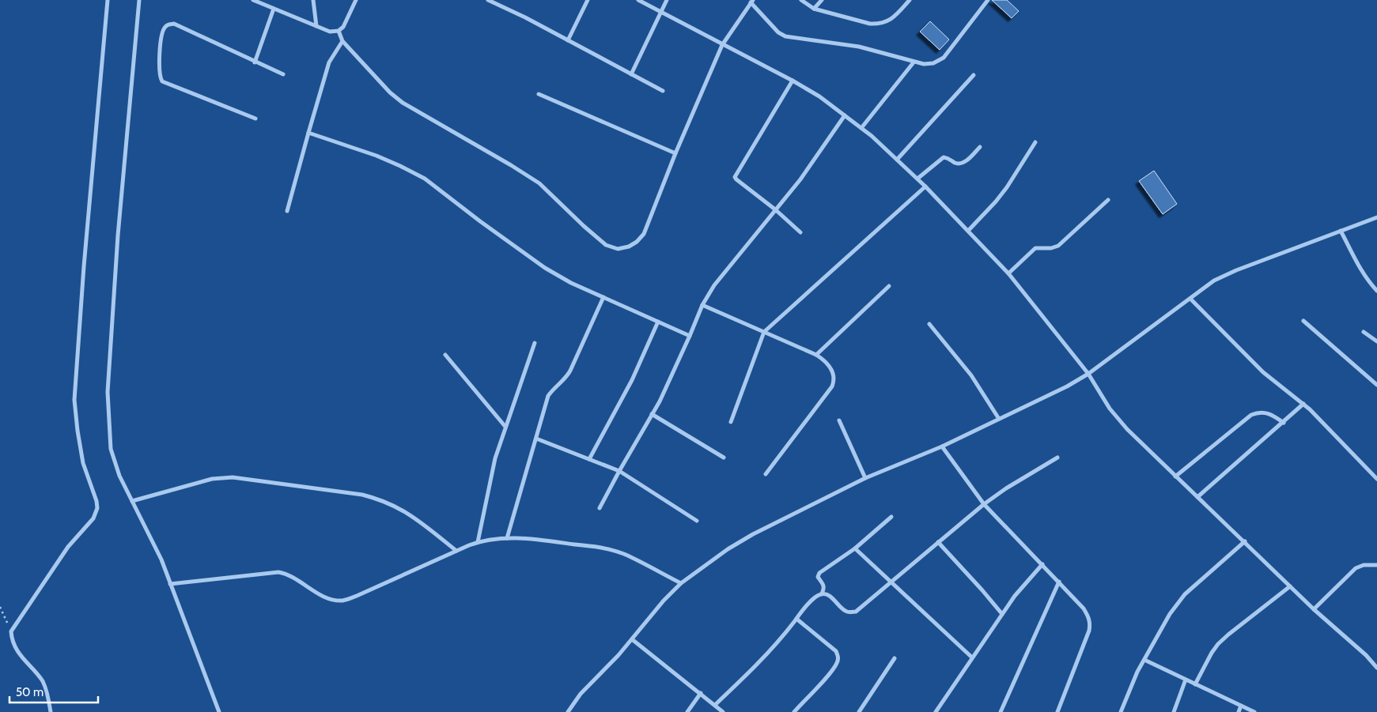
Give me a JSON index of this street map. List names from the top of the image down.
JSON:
{
  "scale_bar": "50 m"
}
